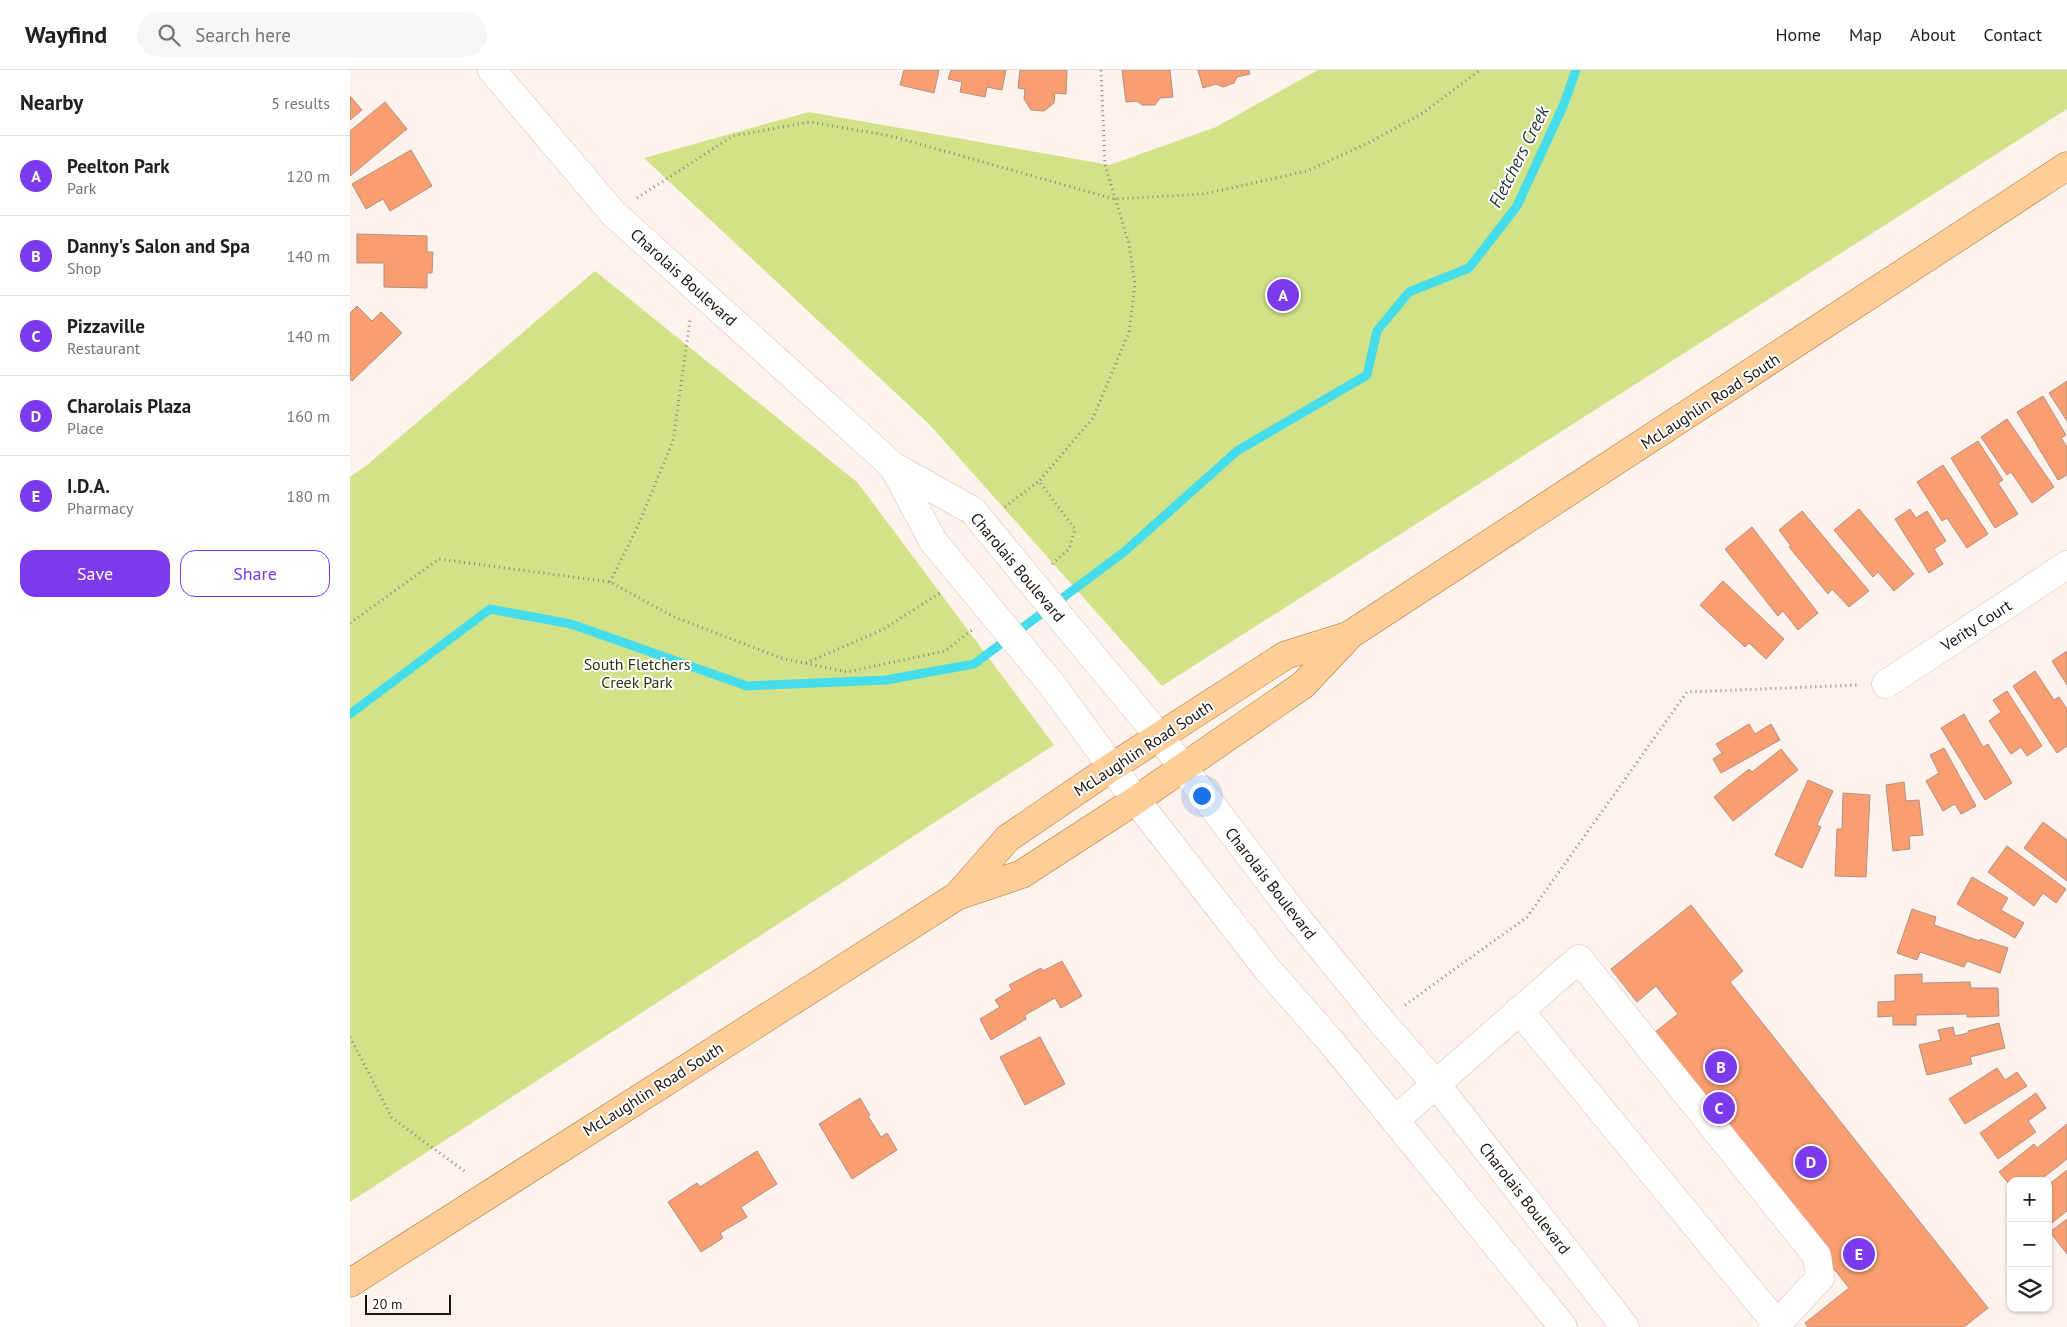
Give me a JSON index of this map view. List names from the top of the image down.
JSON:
{
  "streets": {
    "main road": ["McLaughlin Road South"],
    "street": ["Charolais Boulevard", "Verity Court"]
  },
  "crossings": [
    ["Charolais Boulevard", "McLaughlin Road South"]
  ],
  "water": ["Fletchers Creek"],
  "parks": ["South Fletchers Creek Park"],
  "scale_bar": "20 m",
  "page": {
    "header": "Wayfind",
    "search": "Search here",
    "nav": [
      "Home",
      "Map",
      "About",
      "Contact"
    ],
    "heading": ["Nearby", "5 results"],
    "list": [
      {
        "mark": "A",
        "name": "Peelton Park",
        "note": "Park",
        "value": "120 m"
      },
      {
        "mark": "B",
        "name": "Danny's Salon and Spa",
        "note": "Shop",
        "value": "140 m"
      },
      {
        "mark": "C",
        "name": "Pizzaville",
        "note": "Restaurant",
        "value": "140 m"
      },
      {
        "mark": "D",
        "name": "Charolais Plaza",
        "note": "Place",
        "value": "160 m"
      },
      {
        "mark": "E",
        "name": "I.D.A.",
        "note": "Pharmacy",
        "value": "180 m"
      }
    ],
    "pins": [
      "A",
      "B",
      "C",
      "D",
      "E"
    ],
    "buttons": ["Save", "Share"],
    "map_buttons": ["+", "−"],
    "scale": "20 m"
  }
}
